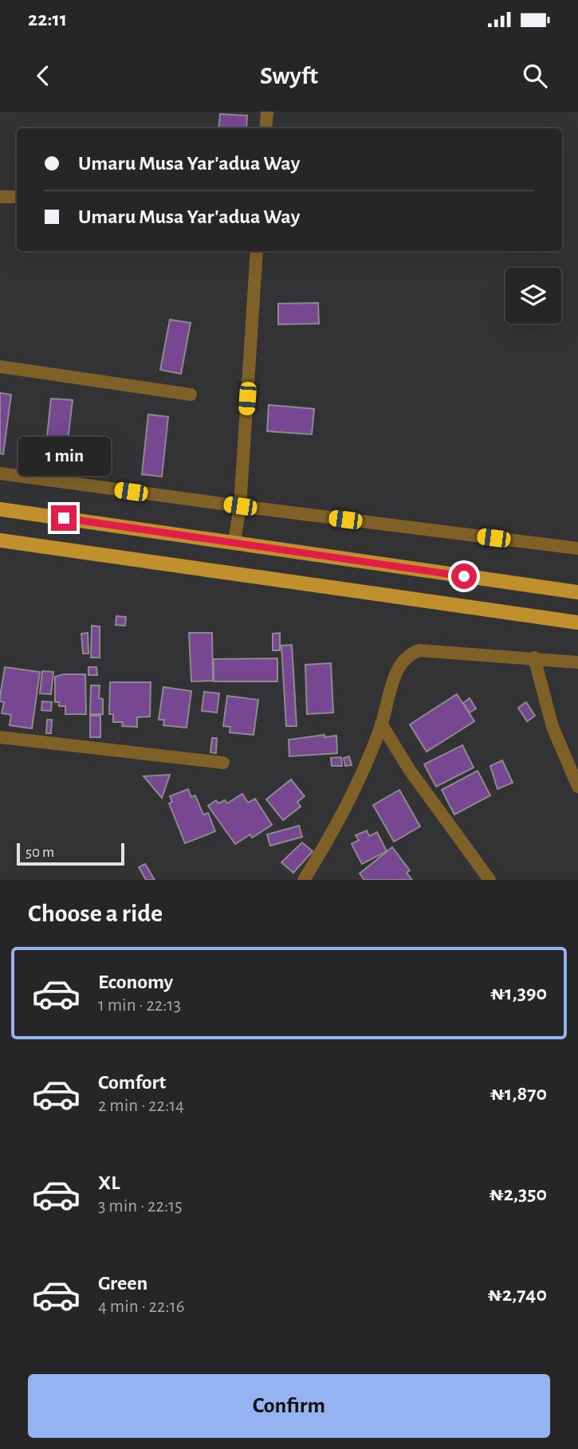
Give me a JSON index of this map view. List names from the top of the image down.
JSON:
{
  "scale_bar": "50 m",
  "page": {
    "status": "22:11",
    "header": "Swyft",
    "banner": ["Umaru Musa Yar'adua Way", "Umaru Musa Yar'adua Way"],
    "bubble": "1 min",
    "scale": "50 m",
    "heading": "Choose a ride",
    "list": [
      {
        "name": "Economy",
        "note": "1 min · 22:13",
        "value": "₦1,390"
      },
      {
        "name": "Comfort",
        "note": "2 min · 22:14",
        "value": "₦1,870"
      },
      {
        "name": "XL",
        "note": "3 min · 22:15",
        "value": "₦2,350"
      },
      {
        "name": "Green",
        "note": "4 min · 22:16",
        "value": "₦2,740"
      }
    ],
    "buttons": "Confirm"
  }
}
